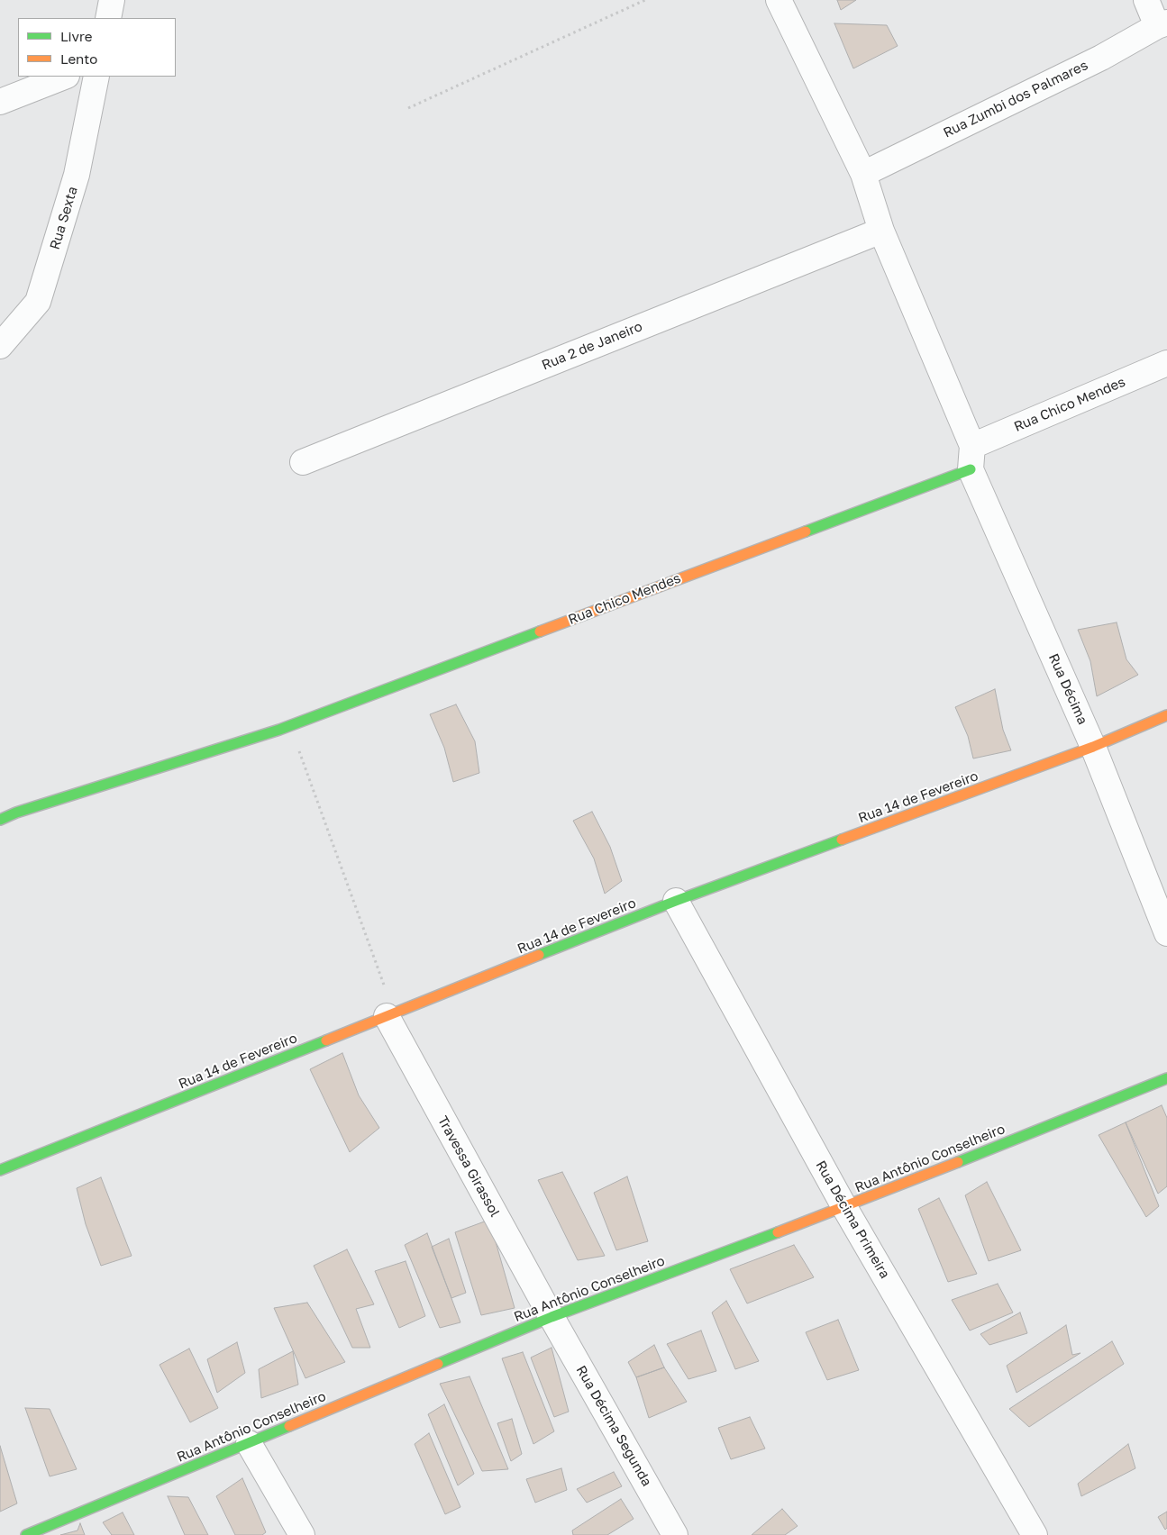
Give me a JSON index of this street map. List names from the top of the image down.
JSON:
{
  "streets": {
    "street": [
      "Rua Zumbi dos Palmares",
      "Rua Sexta",
      "Rua 2 de Janeiro",
      "Rua Chico Mendes",
      "Rua Décima",
      "Rua 14 de Fevereiro",
      "Rua Antônio Conselheiro",
      "Travessa Girassol",
      "Rua Décima Primeira",
      "Rua Décima Segunda"
    ]
  },
  "crossings": [
    ["Rua Chico Mendes", "Rua Décima"],
    ["Rua Décima", "Rua 14 de Fevereiro"],
    ["Rua 14 de Fevereiro", "Travessa Girassol"],
    ["Rua 14 de Fevereiro", "Rua Décima Primeira"],
    ["Rua Antônio Conselheiro", "Travessa Girassol"],
    ["Rua Antônio Conselheiro", "Rua Décima Primeira"],
    ["Rua Antônio Conselheiro", "Rua Décima Segunda"],
    ["Travessa Girassol", "Rua Décima Segunda"]
  ],
  "legend": ["Livre", "Lento"]
}
